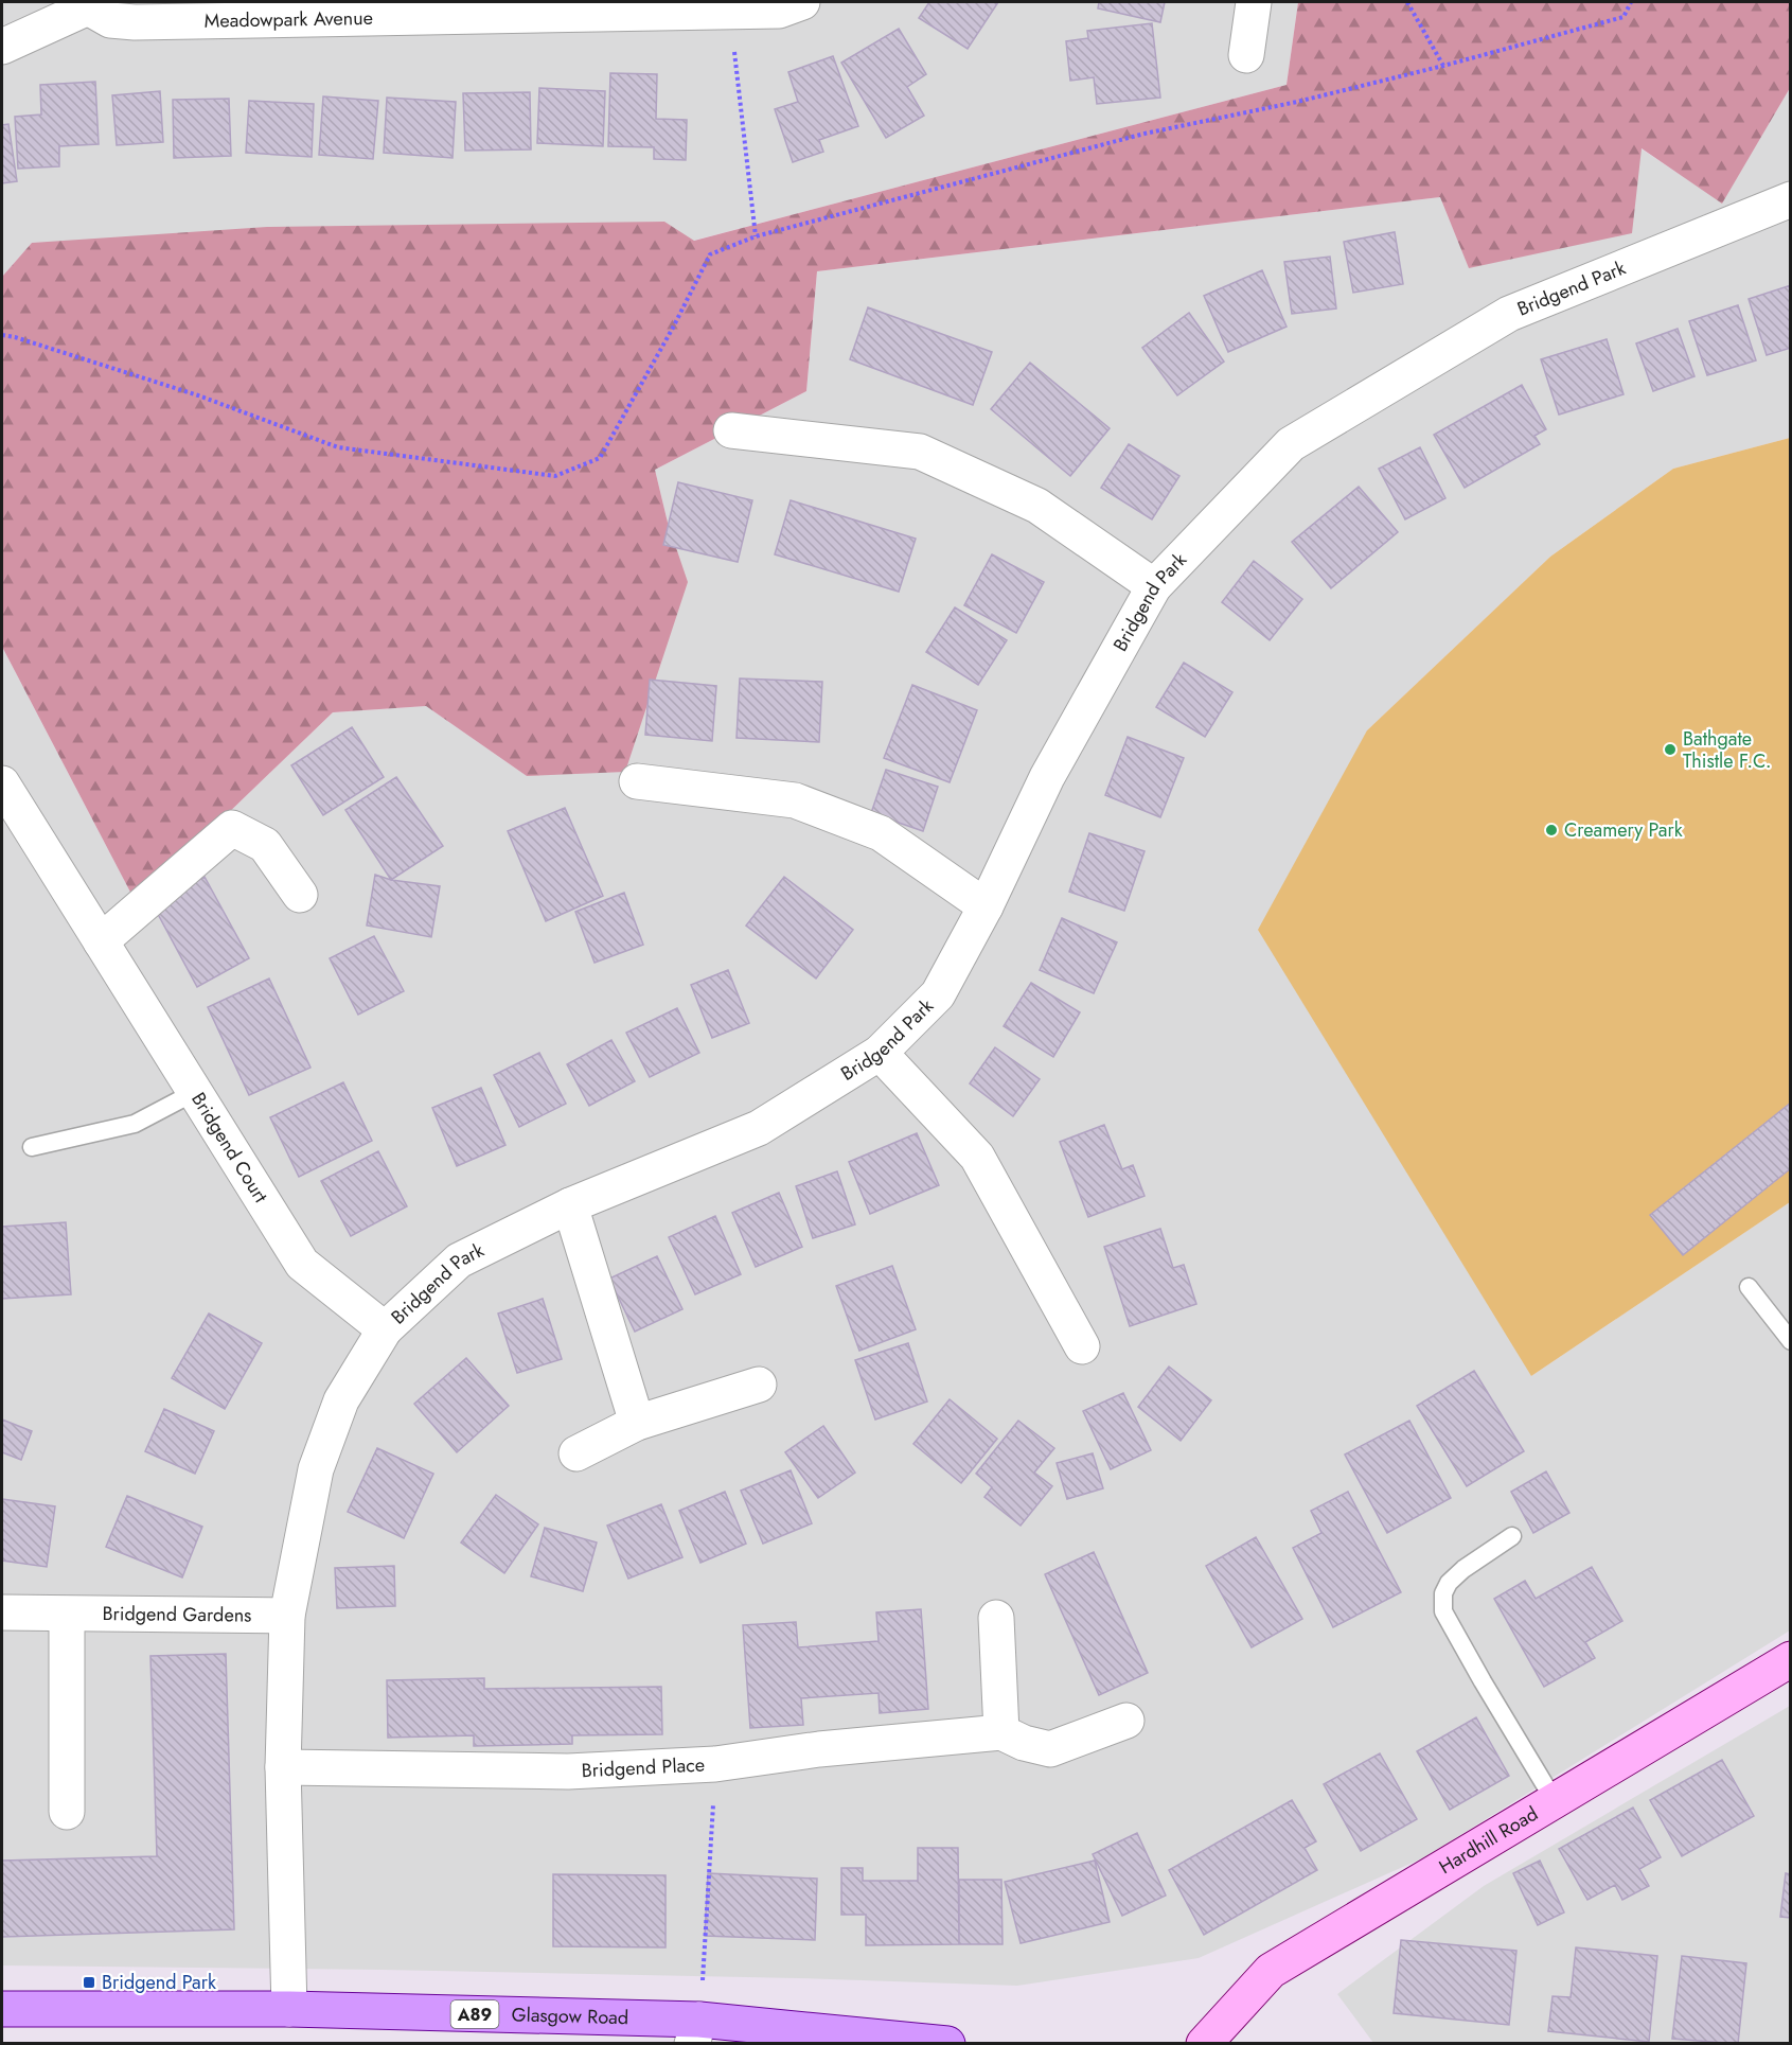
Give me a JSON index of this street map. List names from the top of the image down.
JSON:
{
  "streets": {
    "main road": ["Hardhill Road", "A89", "Glasgow Road"],
    "street": [
      "Meadowpark Avenue",
      "Bridgend Park",
      "Bridgend Court",
      "Bridgend Gardens",
      "Bridgend Place"
    ]
  },
  "crossings": [
    ["Bridgend Park", "Bridgend Court"],
    ["Bridgend Park", "Bridgend Gardens"],
    ["Bridgend Park", "Bridgend Place"],
    ["Bridgend Park", "Glasgow Road"]
  ],
  "places": {
    "other": ["Bathgate Thistle F.C.", "Creamery Park"],
    "transit": ["Bridgend Park"]
  }
}
